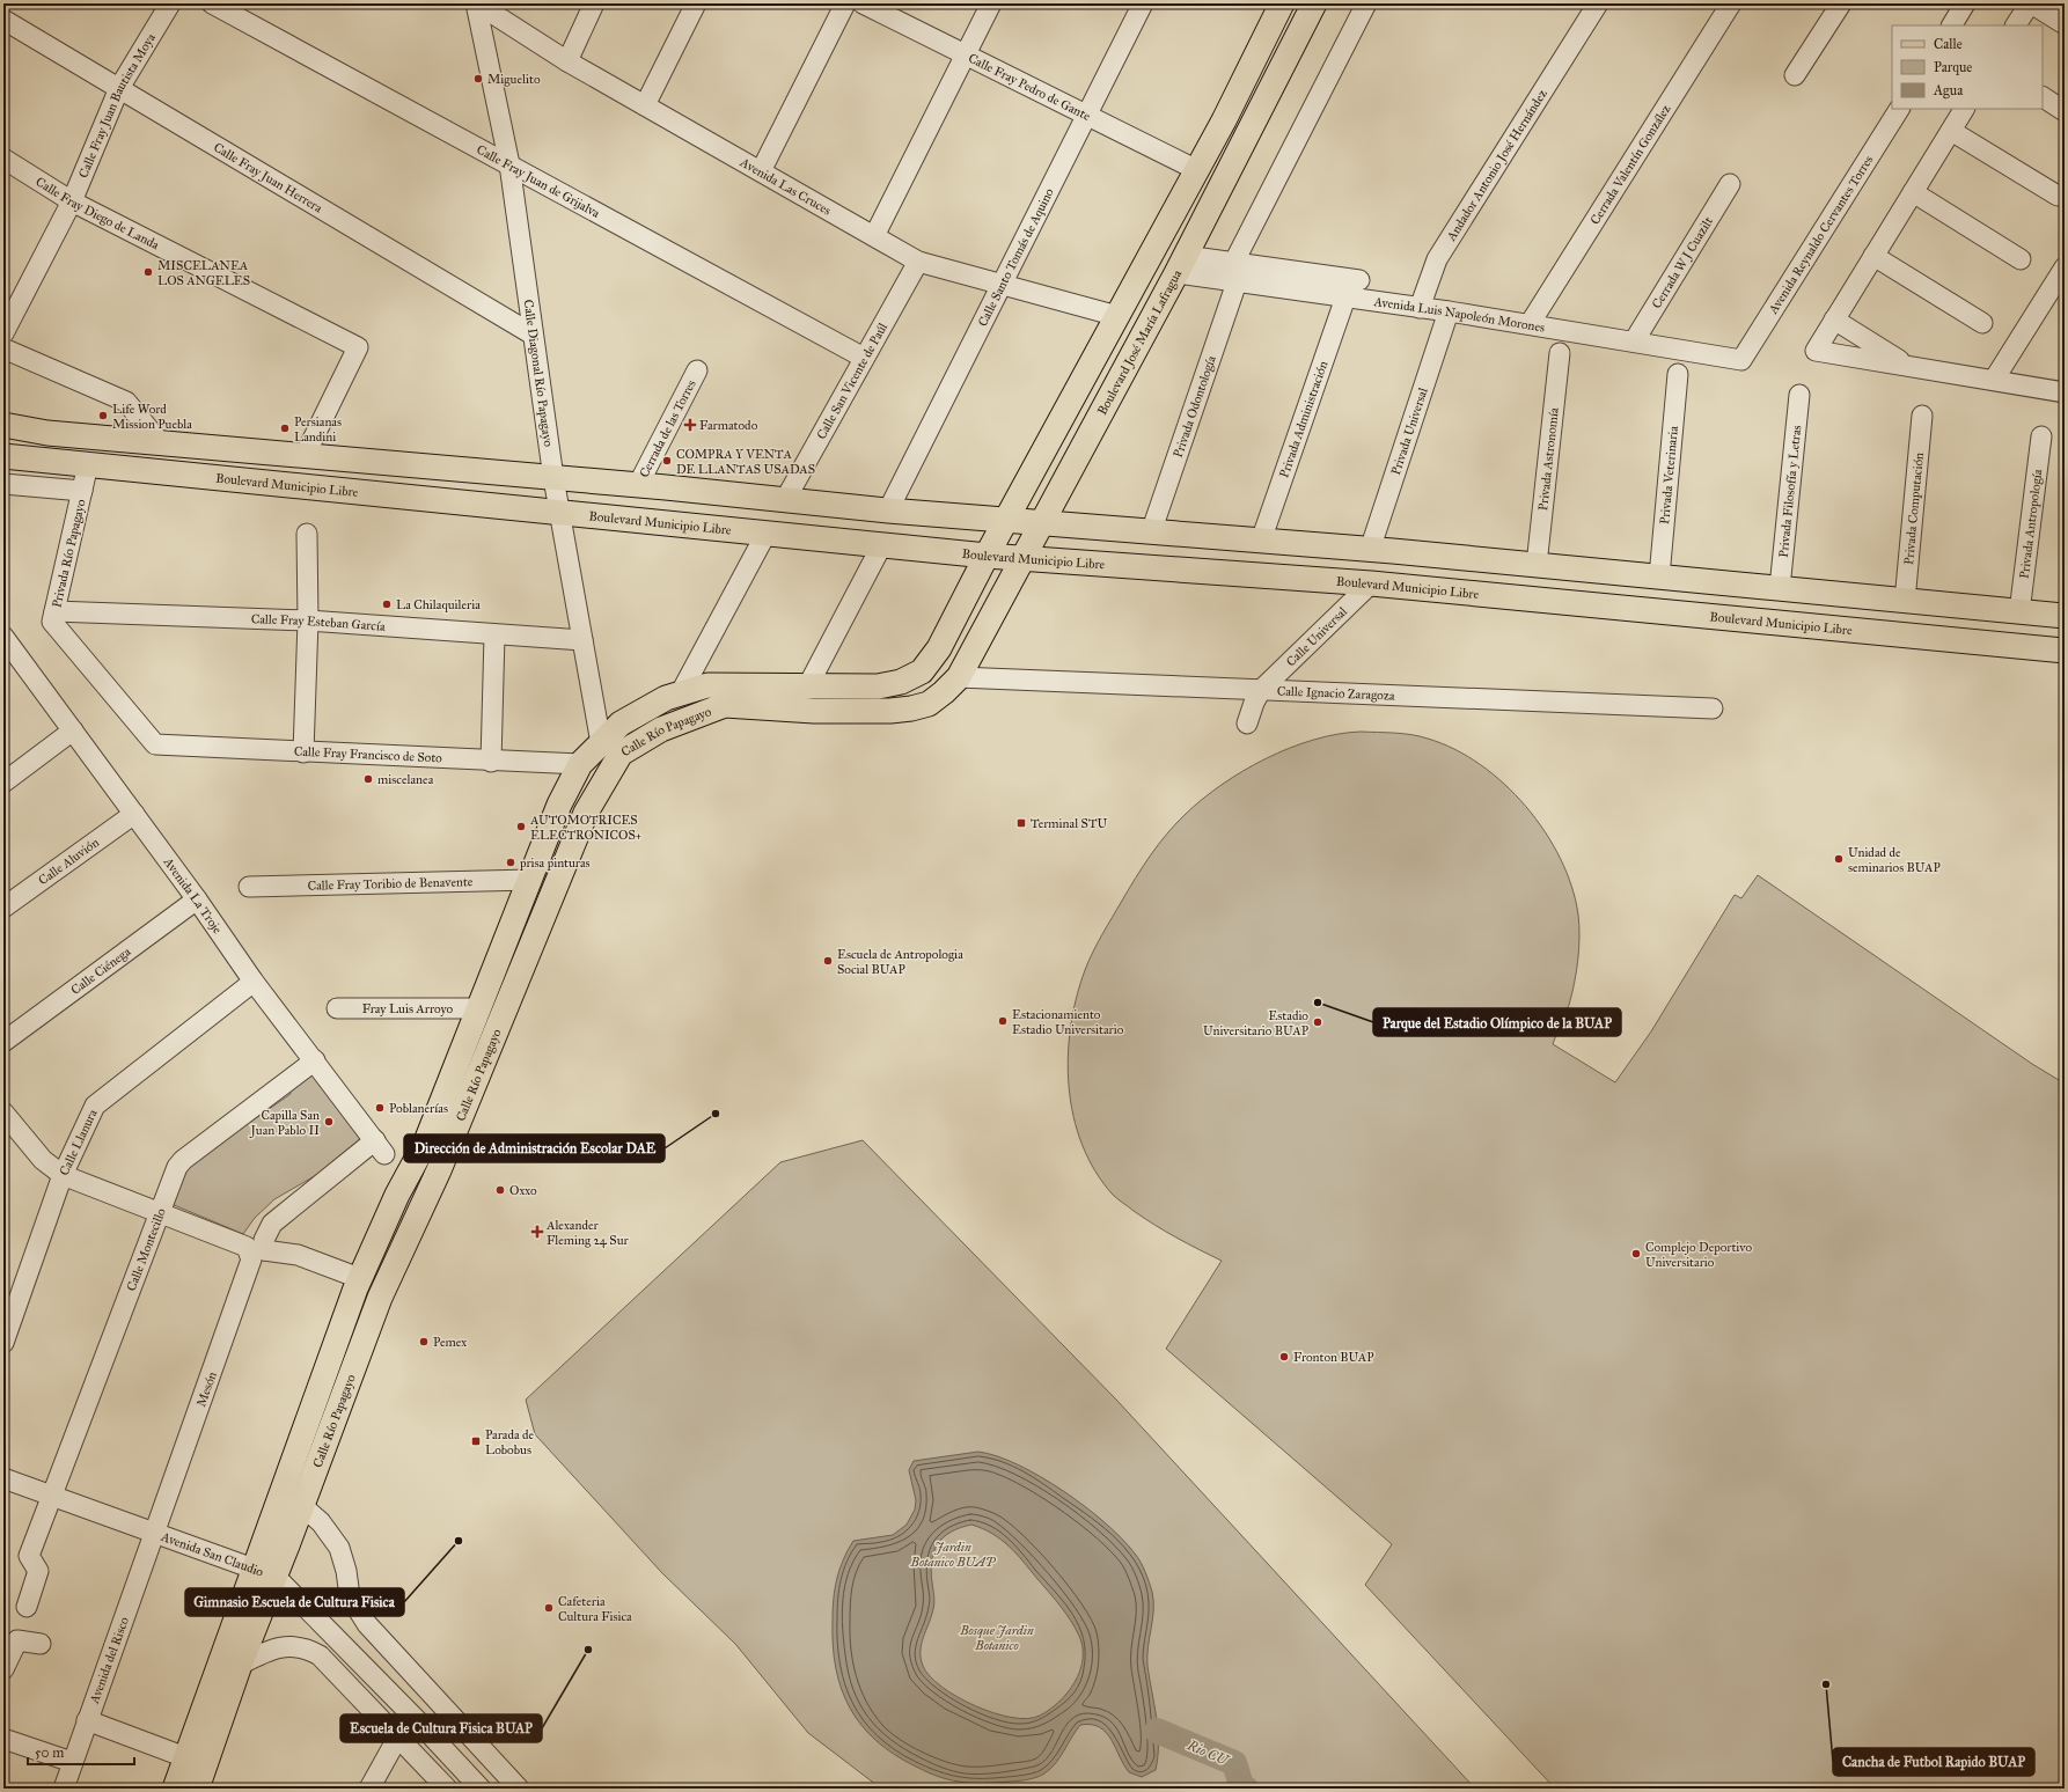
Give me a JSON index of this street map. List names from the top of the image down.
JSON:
{
  "streets": {
    "main road": ["Boulevard José María Lafragua", "Boulevard Municipio Libre", "Calle Río Papagayo"],
    "street": [
      "Calle Fray Pedro de Gante",
      "Calle Fray Juan Bautista Moya",
      "Cerrada Valentín González",
      "Andador Antonio José Hernández",
      "Calle Fray Juan Herrera",
      "Calle Fray Juan de Grijalva",
      "Avenida Las Cruces",
      "Calle Fray Diego de Landa",
      "Avenida Reynaldo Cervantes Torres",
      "Calle Santo Tomás de Aquino",
      "Cerrada W J Cuazilt",
      "Avenida Luis Napoleón Morones",
      "Calle Diagonal Río Papagayo",
      "Calle San Vicente de Paúl",
      "Privada Odontología",
      "Privada Administración",
      "Cerrada de las Torres",
      "Privada Universal",
      "Privada Astronomía",
      "Privada Veterinaria",
      "Privada Filosofía y Letras",
      "Privada Computación",
      "Privada Antropología",
      "Privada Río Papagayo",
      "Calle Fray Esteban García",
      "Calle Universal",
      "Calle Ignacio Zaragoza",
      "Calle Fray Francisco de Soto",
      "Calle Aluvión",
      "Calle Fray Toribio de Benavente",
      "Avenida La Troje",
      "Calle Ciénega",
      "Fray Luis Arroyo",
      "Calle Llanura",
      "Calle Montecillo",
      "Mesón",
      "Avenida San Claudio",
      "Avenida del Risco"
    ]
  },
  "crossings": [
    ["Calle Fray Pedro de Gante", "Calle Santo Tomás de Aquino"],
    ["Calle Fray Juan Bautista Moya", "Calle Fray Juan Herrera"],
    ["Calle Fray Juan Bautista Moya", "Calle Fray Diego de Landa"],
    ["Cerrada Valentín González", "Avenida Luis Napoleón Morones"],
    ["Andador Antonio José Hernández", "Avenida Luis Napoleón Morones"],
    ["Calle Fray Juan Herrera", "Calle Diagonal Río Papagayo"],
    ["Calle Fray Juan de Grijalva", "Calle Diagonal Río Papagayo"],
    ["Calle Fray Juan de Grijalva", "Calle San Vicente de Paúl"],
    ["Avenida Las Cruces", "Calle Santo Tomás de Aquino"],
    ["Avenida Las Cruces", "Calle Diagonal Río Papagayo"],
    ["Avenida Las Cruces", "Calle San Vicente de Paúl"],
    ["Avenida Reynaldo Cervantes Torres", "Avenida Luis Napoleón Morones"],
    ["Cerrada W J Cuazilt", "Avenida Luis Napoleón Morones"],
    ["Avenida Luis Napoleón Morones", "Boulevard José María Lafragua"],
    ["Avenida Luis Napoleón Morones", "Privada Odontología"],
    ["Avenida Luis Napoleón Morones", "Privada Administración"],
    ["Avenida Luis Napoleón Morones", "Privada Universal"],
    ["Boulevard José María Lafragua", "Boulevard Municipio Libre"],
    ["Boulevard José María Lafragua", "Calle Ignacio Zaragoza"],
    ["Boulevard José María Lafragua", "Calle Río Papagayo"],
    ["Calle Diagonal Río Papagayo", "Boulevard Municipio Libre"],
    ["Calle Diagonal Río Papagayo", "Calle Fray Esteban García"],
    ["Calle Diagonal Río Papagayo", "Calle Río Papagayo"],
    ["Boulevard Municipio Libre", "Privada Río Papagayo"],
    ["Boulevard Municipio Libre", "Calle Universal"],
    ["Boulevard Municipio Libre", "Calle Río Papagayo"],
    ["Privada Río Papagayo", "Calle Fray Esteban García"],
    ["Privada Río Papagayo", "Calle Fray Francisco de Soto"],
    ["Calle Universal", "Calle Ignacio Zaragoza"],
    ["Calle Ignacio Zaragoza", "Calle Río Papagayo"],
    ["Calle Río Papagayo", "Calle Fray Francisco de Soto"],
    ["Calle Río Papagayo", "Calle Fray Toribio de Benavente"],
    ["Calle Río Papagayo", "Fray Luis Arroyo"],
    ["Calle Río Papagayo", "Avenida San Claudio"],
    ["Calle Aluvión", "Avenida La Troje"],
    ["Avenida La Troje", "Calle Ciénega"],
    ["Avenida La Troje", "Calle Llanura"],
    ["Avenida La Troje", "Calle Montecillo"],
    ["Avenida La Troje", "Mesón"],
    ["Calle Montecillo", "Avenida San Claudio"],
    ["Mesón", "Avenida San Claudio"],
    ["Mesón", "Avenida del Risco"],
    ["Avenida San Claudio", "Avenida del Risco"]
  ],
  "water": ["Rio CU"],
  "parks": ["Jardin Botanico BUAP", "Bosque Jardin Botanico"],
  "places": {
    "other": [
      "Miguelito",
      "MISCELANEA LOS ANGELES",
      "Life Word Mission Puebla",
      "Persianas Landini",
      "COMPRA Y VENTA DE LLANTAS USADAS",
      "La Chilaquileria",
      "miscelanea",
      "AUTOMOTRICES ELECTRONICOS+",
      "Unidad de seminarios BUAP",
      "prisa pinturas",
      "Escuela de Antropologia Social BUAP",
      "Parque del Estadio Olímpico de la BUAP",
      "Estacionamiento Estadio Universitario",
      "Estadio Universitario BUAP",
      "Poblanerías",
      "Dirección de Administración Escolar DAE",
      "Capilla San Juan Pablo II",
      "Oxxo",
      "Complejo Deportivo Universitario",
      "Pemex",
      "Fronton BUAP",
      "Gimnasio Escuela de Cultura Fisica",
      "Cafeteria Cultura Fisica",
      "Escuela de Cultura Fisica BUAP",
      "Cancha de Futbol Rapido BUAP"
    ],
    "health": ["Farmatodo", "Alexander Fleming 24 Sur"],
    "transit": ["Terminal STU", "Parada de Lobobus"]
  },
  "legend": ["Calle", "Parque", "Agua"],
  "scale_bar": "50 m"
}
